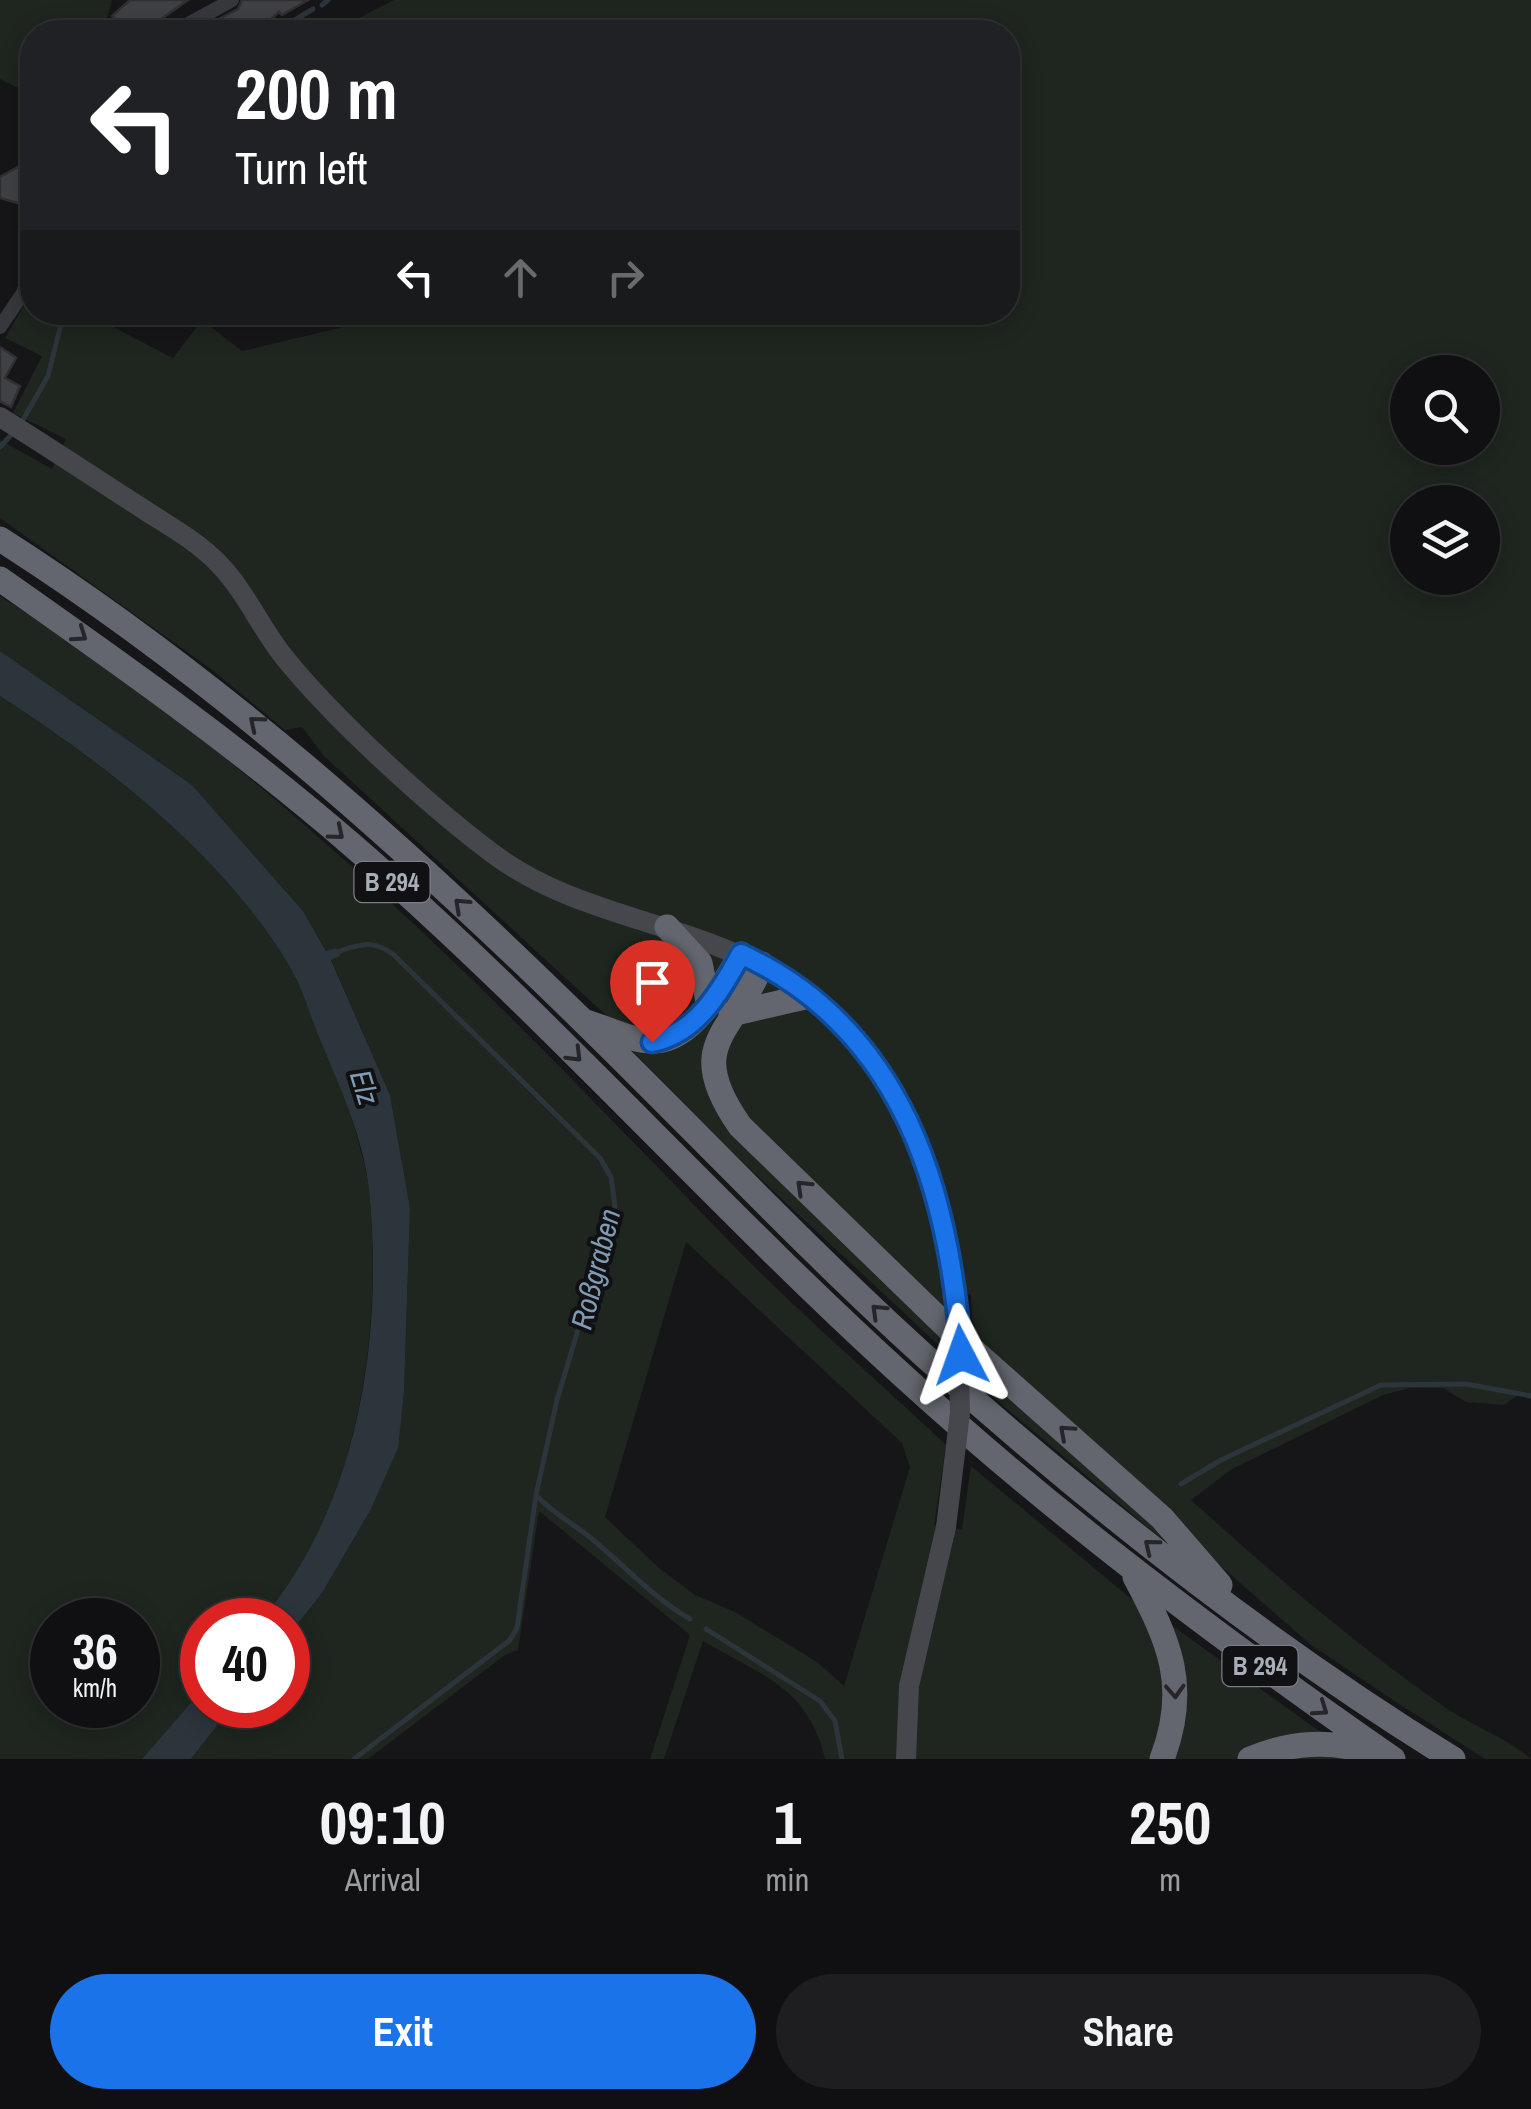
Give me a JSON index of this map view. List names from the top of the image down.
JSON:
{
  "streets": {
    "highway": ["B 294"]
  },
  "water": ["Elz", "Roßgraben"],
  "page": {
    "turn": ["200 m", "Turn left"],
    "speed": "36 km/h",
    "limit": "40",
    "eta": [
      "09:10",
      "Arrival",
      "1",
      "min",
      "250",
      "m"
    ],
    "buttons": ["Exit", "Share"]
  }
}
